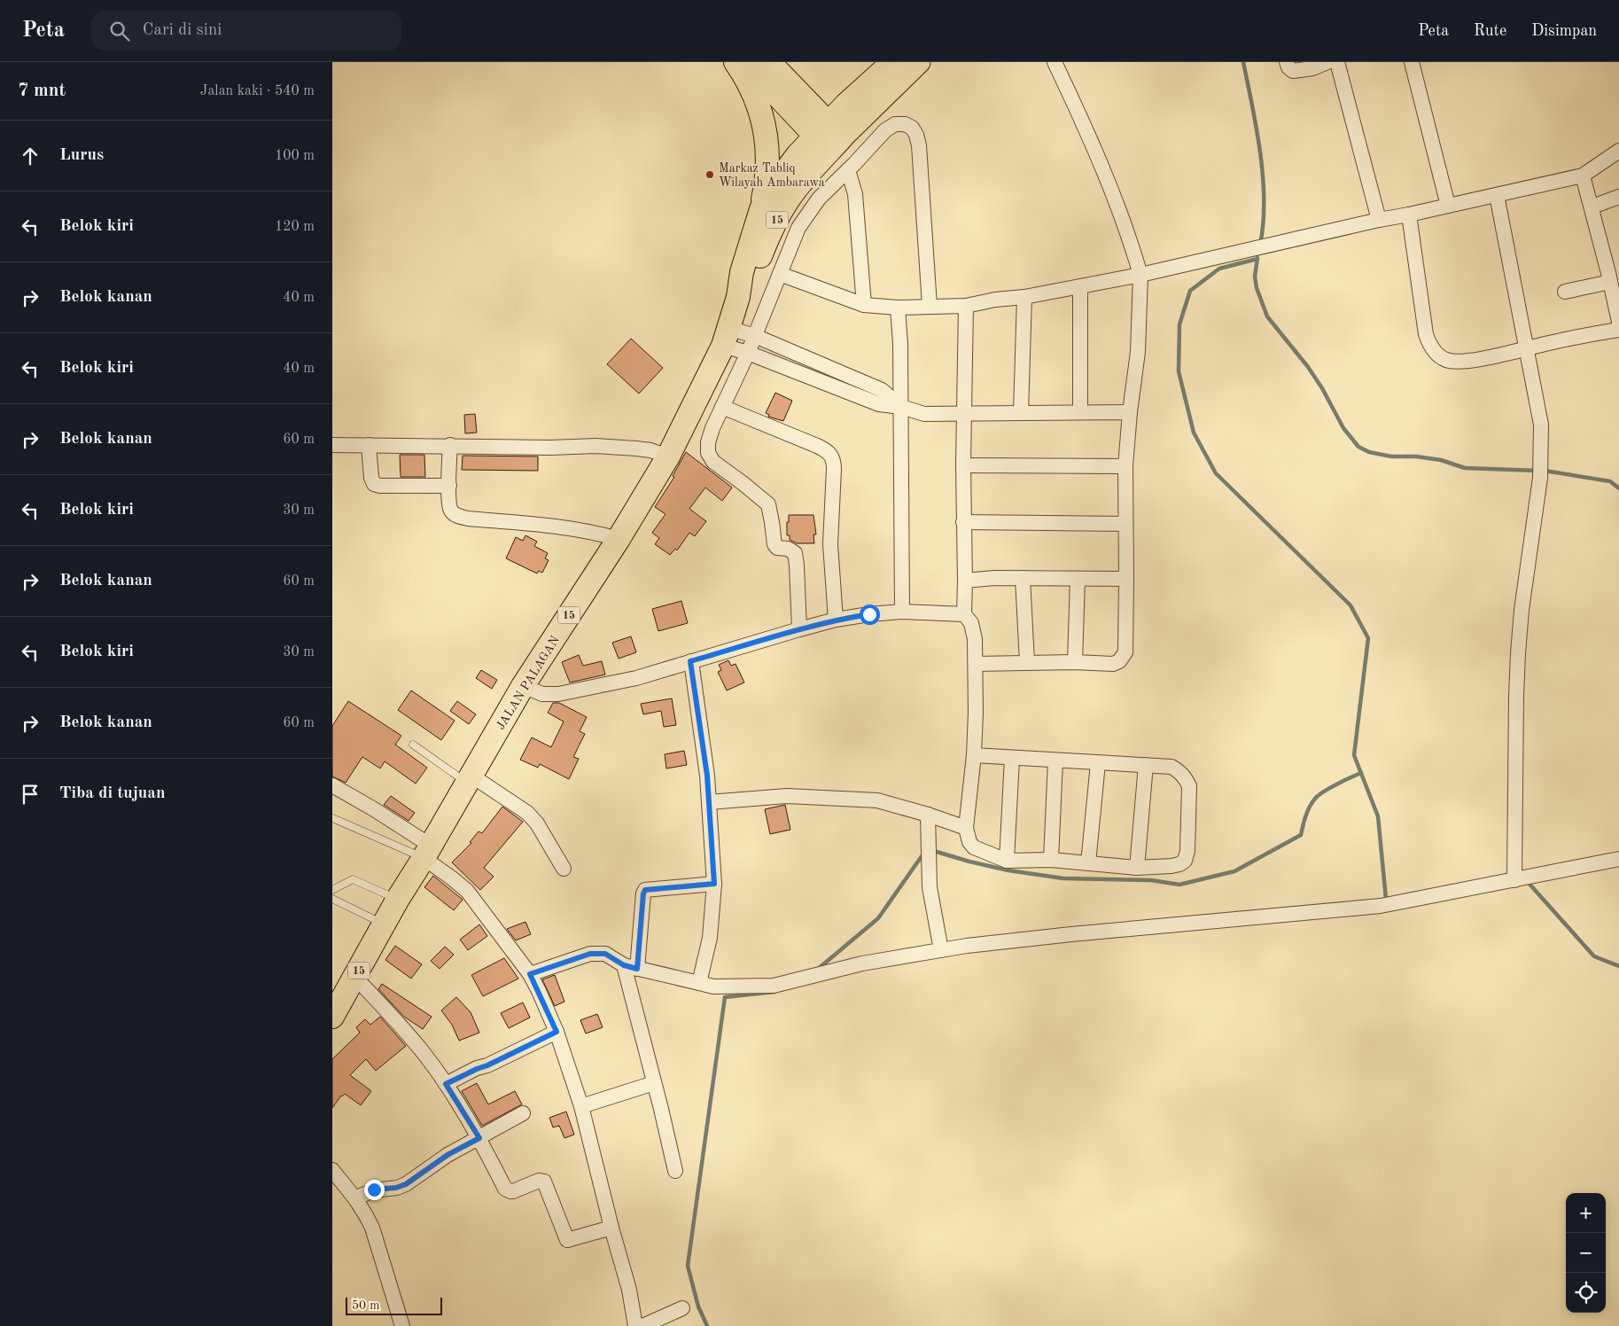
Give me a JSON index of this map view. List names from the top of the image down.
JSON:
{
  "streets": {
    "highway": ["15", "JALAN PALAGAN"]
  },
  "crossings": [
    ["15", "JALAN PALAGAN"]
  ],
  "places": ["Markaz Tabliq Wilayah Ambarawa"],
  "scale_bar": "50 m",
  "page": {
    "header": "Peta",
    "search": "Cari di sini",
    "nav": ["Peta", "Rute", "Disimpan"],
    "heading": ["7 mnt", "Jalan kaki · 540 m"],
    "list": [
      ["Lurus", "100 m"],
      ["Belok kiri", "120 m"],
      ["Belok kanan", "40 m"],
      ["Belok kiri", "40 m"],
      ["Belok kanan", "60 m"],
      ["Belok kiri", "30 m"],
      ["Belok kanan", "60 m"],
      ["Belok kiri", "30 m"],
      ["Belok kanan", "60 m"],
      "Tiba di tujuan"
    ],
    "map_buttons": ["+", "−"],
    "scale": "50 m"
  }
}
